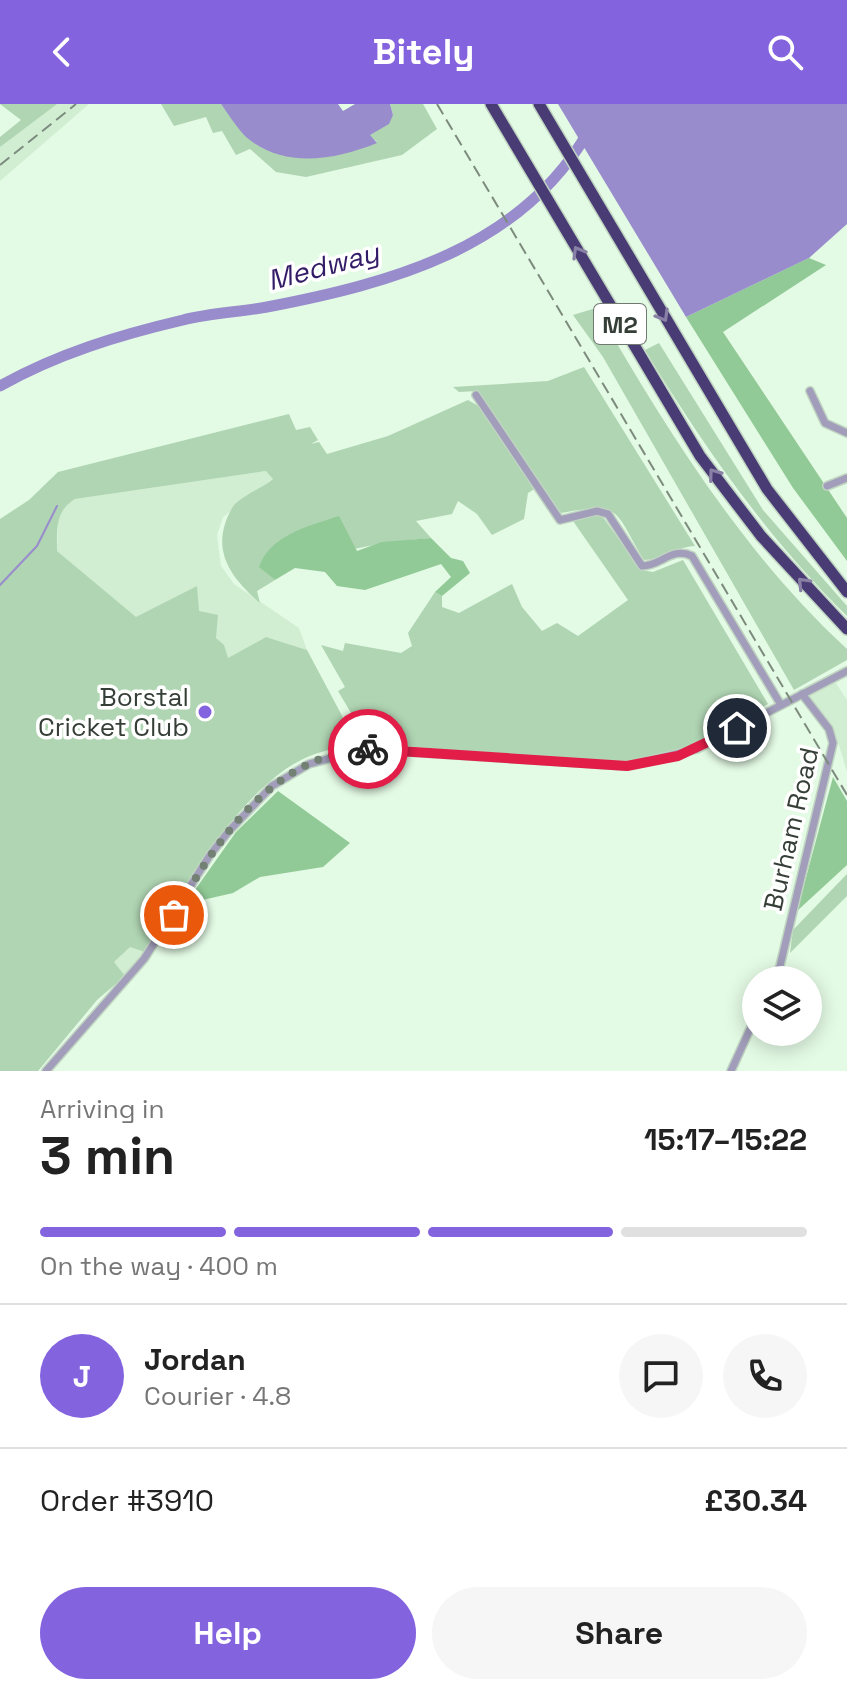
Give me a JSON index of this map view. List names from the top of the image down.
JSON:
{
  "streets": {
    "highway": ["M2"],
    "street": ["Burham Road"]
  },
  "water": ["Medway"],
  "places": ["Borstal Cricket Club"],
  "page": {
    "header": "Bitely",
    "heading": ["3 min", "Arriving in", "15:17–15:22"],
    "panel": [
      "Jordan",
      "Courier · 4.8",
      "Order #3910",
      "£30.34"
    ],
    "bar": "On the way · 400 m",
    "round": "J",
    "buttons": ["Help", "Share"]
  }
}
